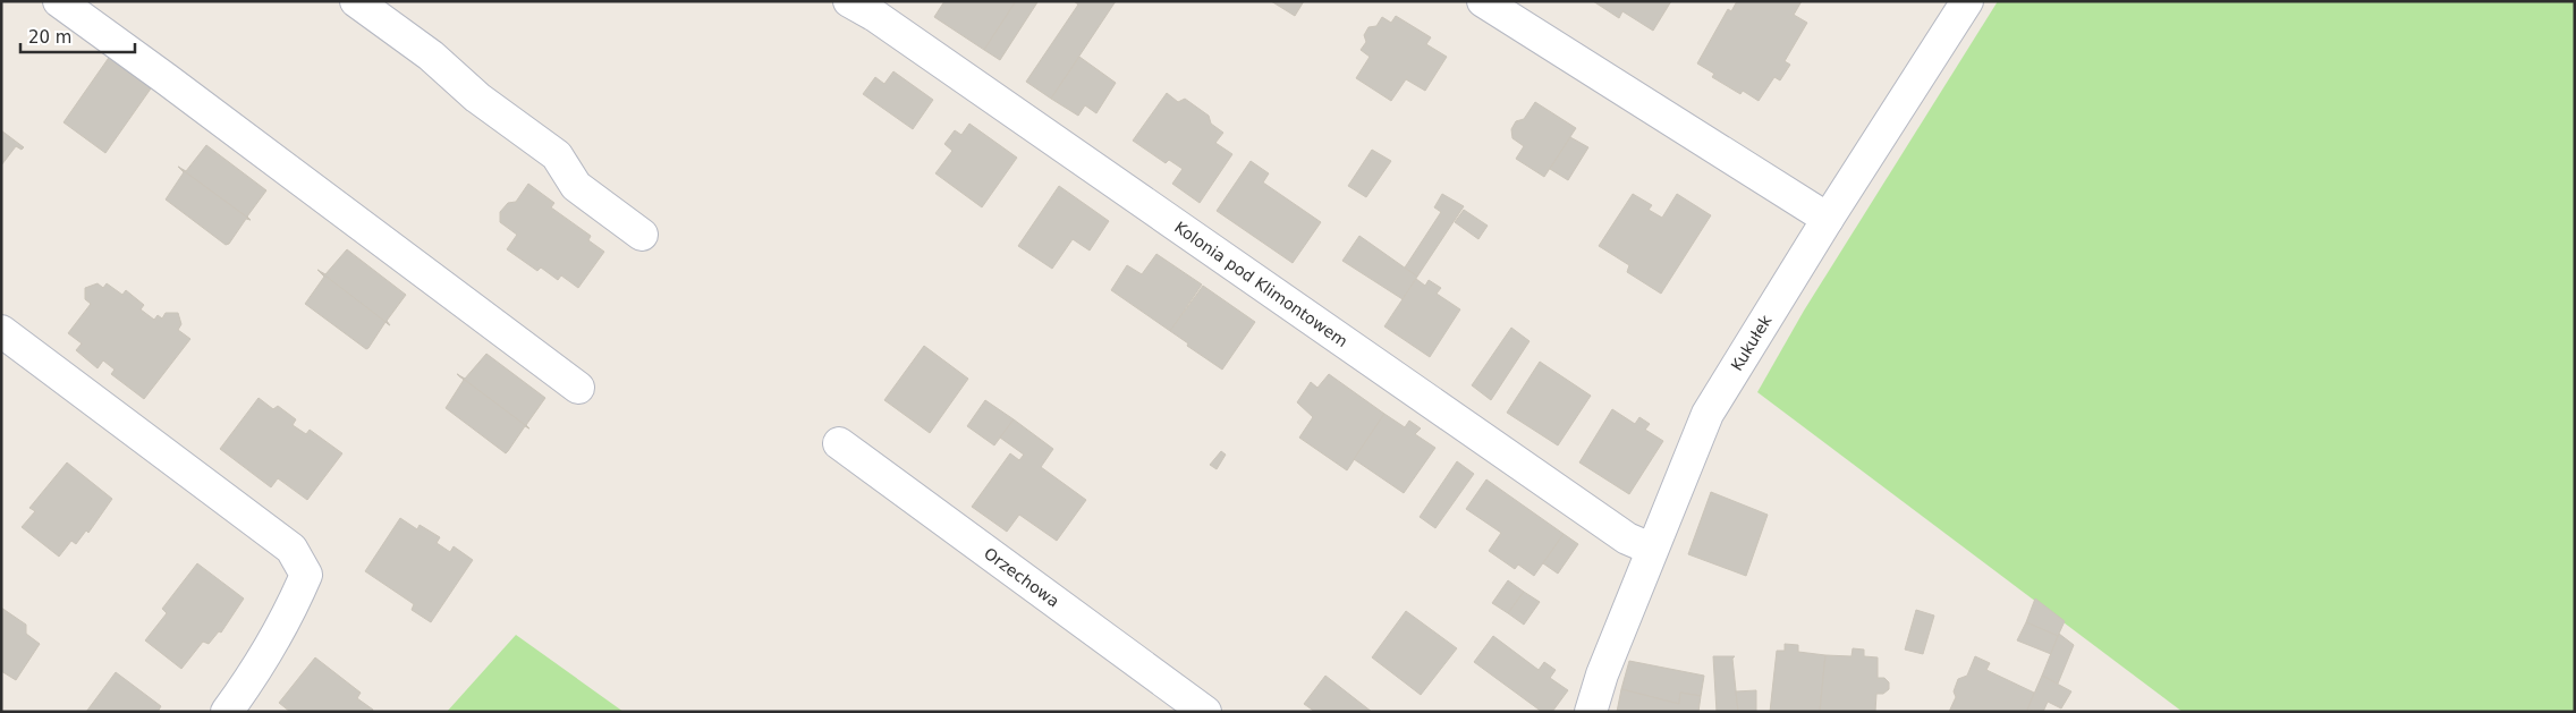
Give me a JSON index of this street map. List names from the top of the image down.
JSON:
{
  "streets": {
    "street": ["Kolonia pod Klimontowem", "Kukułek", "Orzechowa"]
  },
  "crossings": [
    ["Kolonia pod Klimontowem", "Kukułek"]
  ],
  "scale_bar": "20 m"
}
